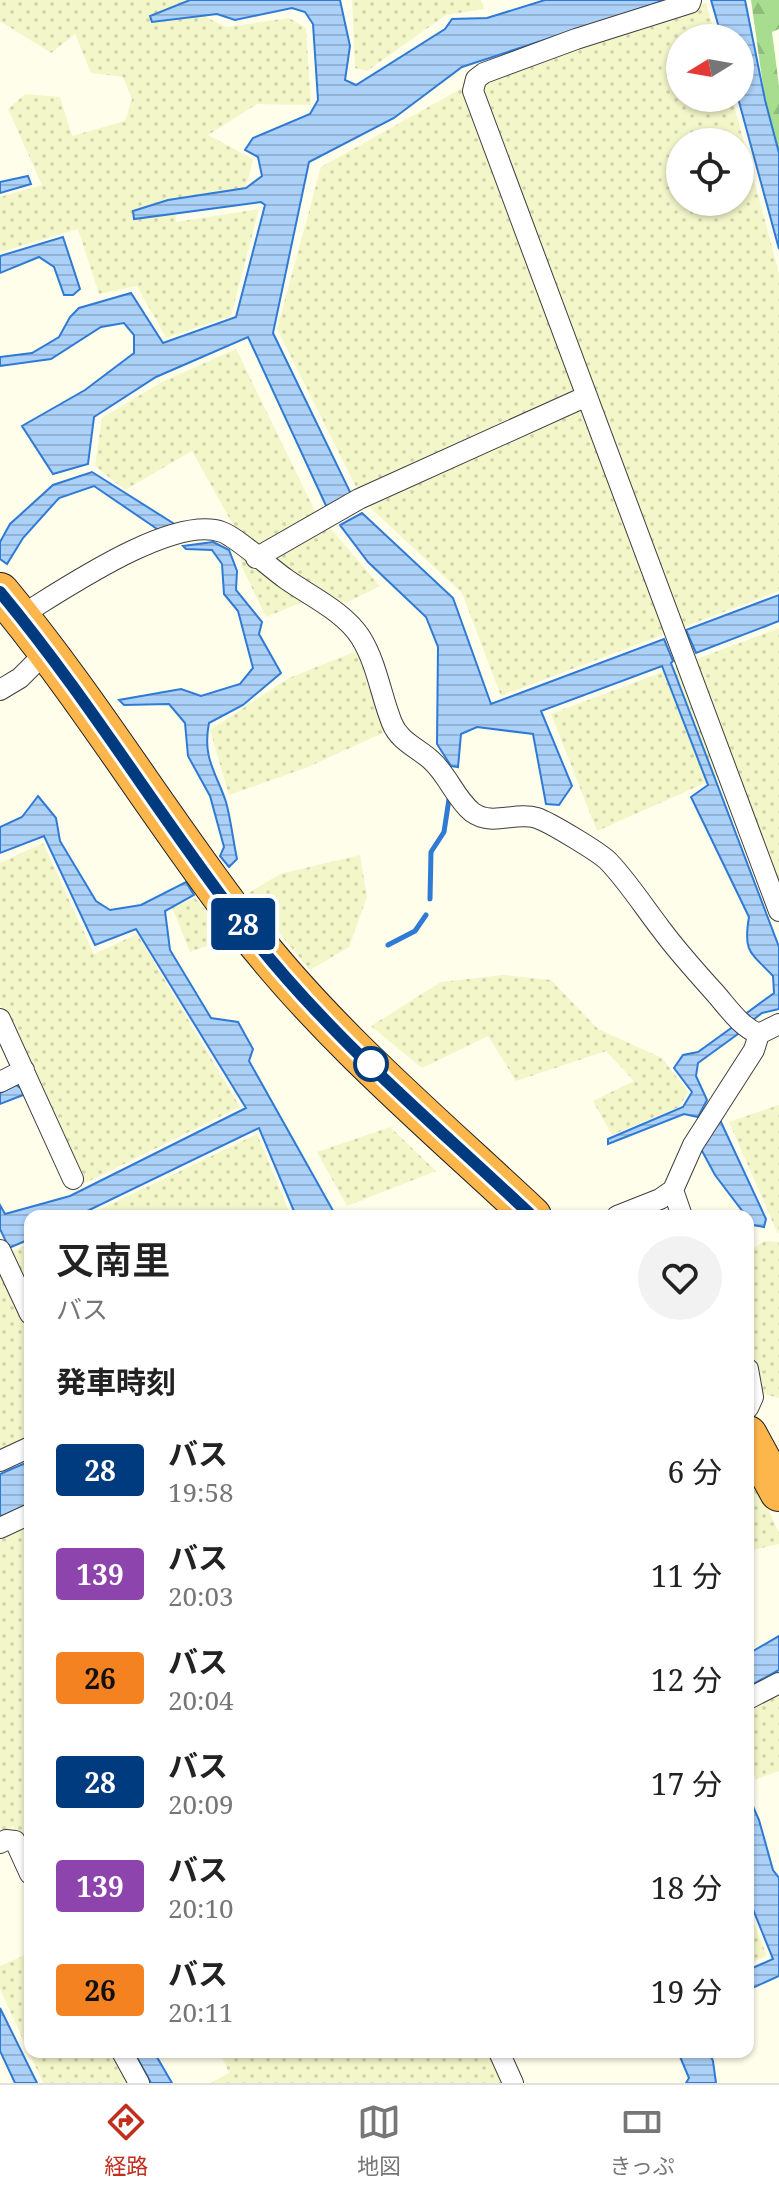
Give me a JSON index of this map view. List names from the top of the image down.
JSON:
{
  "lines": ["bus line 28"],
  "north": "left",
  "page": {
    "on_map": "28",
    "heading": [
      ["又南里", "バス"],
      "発車時刻"
    ],
    "list": [
      {
        "mark": "28",
        "name": "バス",
        "note": "19:58",
        "value": "6 分"
      },
      {
        "mark": "139",
        "name": "バス",
        "note": "20:03",
        "value": "11 分"
      },
      {
        "mark": "26",
        "name": "バス",
        "note": "20:04",
        "value": "12 分"
      },
      {
        "mark": "28",
        "name": "バス",
        "note": "20:09",
        "value": "17 分"
      },
      {
        "mark": "139",
        "name": "バス",
        "note": "20:10",
        "value": "18 分"
      },
      {
        "mark": "26",
        "name": "バス",
        "note": "20:11",
        "value": "19 分"
      }
    ],
    "tabs": ["経路", "地図", "きっぷ"]
  }
}
